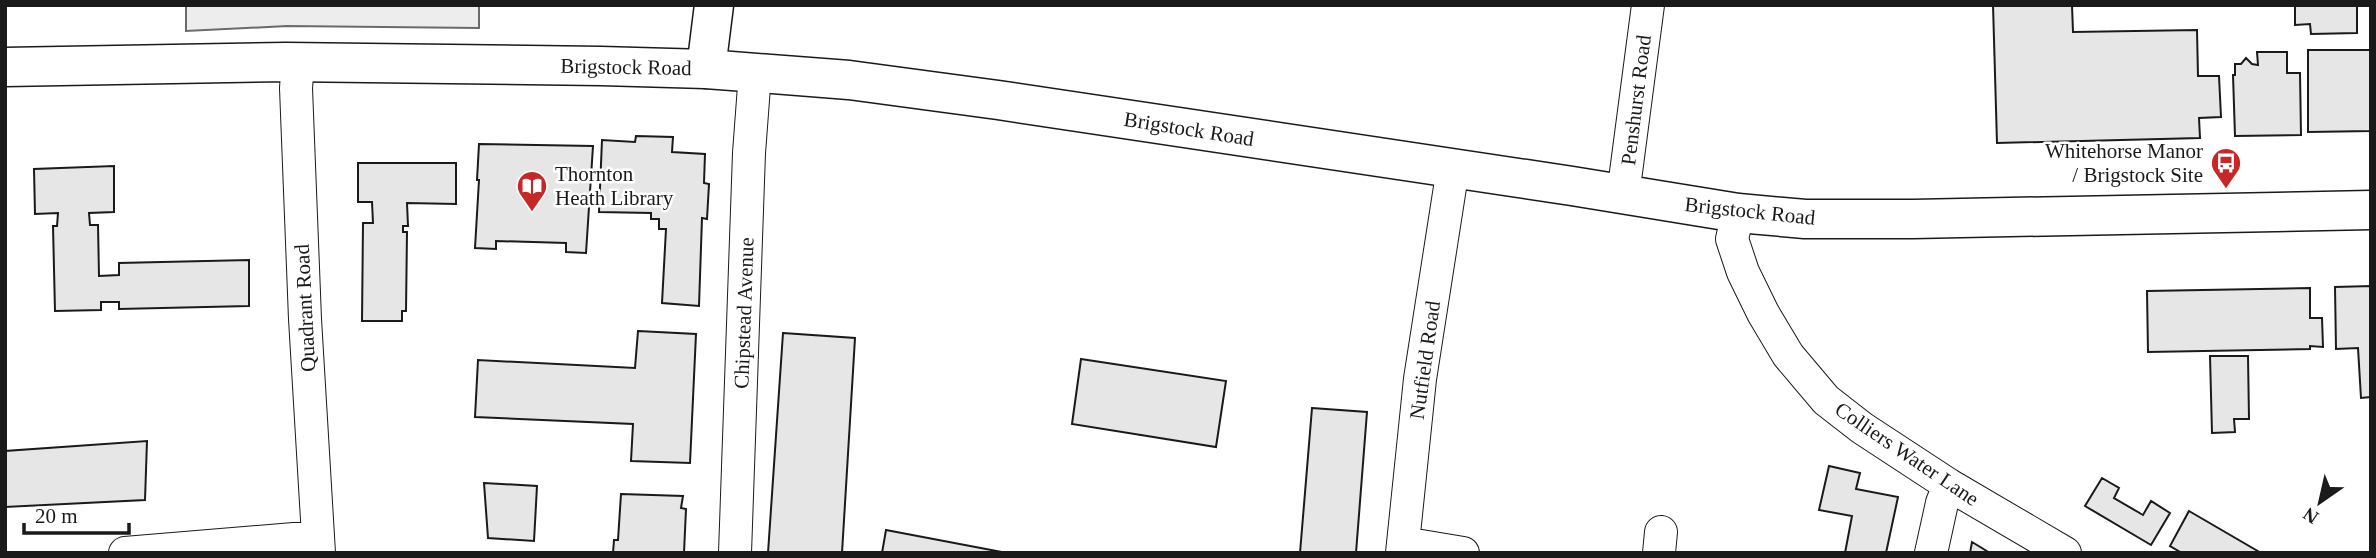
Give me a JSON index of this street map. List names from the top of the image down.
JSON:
{
  "streets": {
    "main road": ["Brigstock Road"],
    "street": [
      "Penshurst Road",
      "Quadrant Road",
      "Chipstead Avenue",
      "Nutfield Road",
      "Colliers Water Lane"
    ]
  },
  "crossings": [
    ["Brigstock Road", "Penshurst Road"],
    ["Brigstock Road", "Quadrant Road"],
    ["Brigstock Road", "Chipstead Avenue"],
    ["Brigstock Road", "Nutfield Road"],
    ["Brigstock Road", "Colliers Water Lane"]
  ],
  "places": {
    "bus stop": ["Whitehorse Manor / Brigstock Site"],
    "library": ["Thornton Heath Library"]
  },
  "scale_bar": "20 m",
  "north": "bottom left"
}
